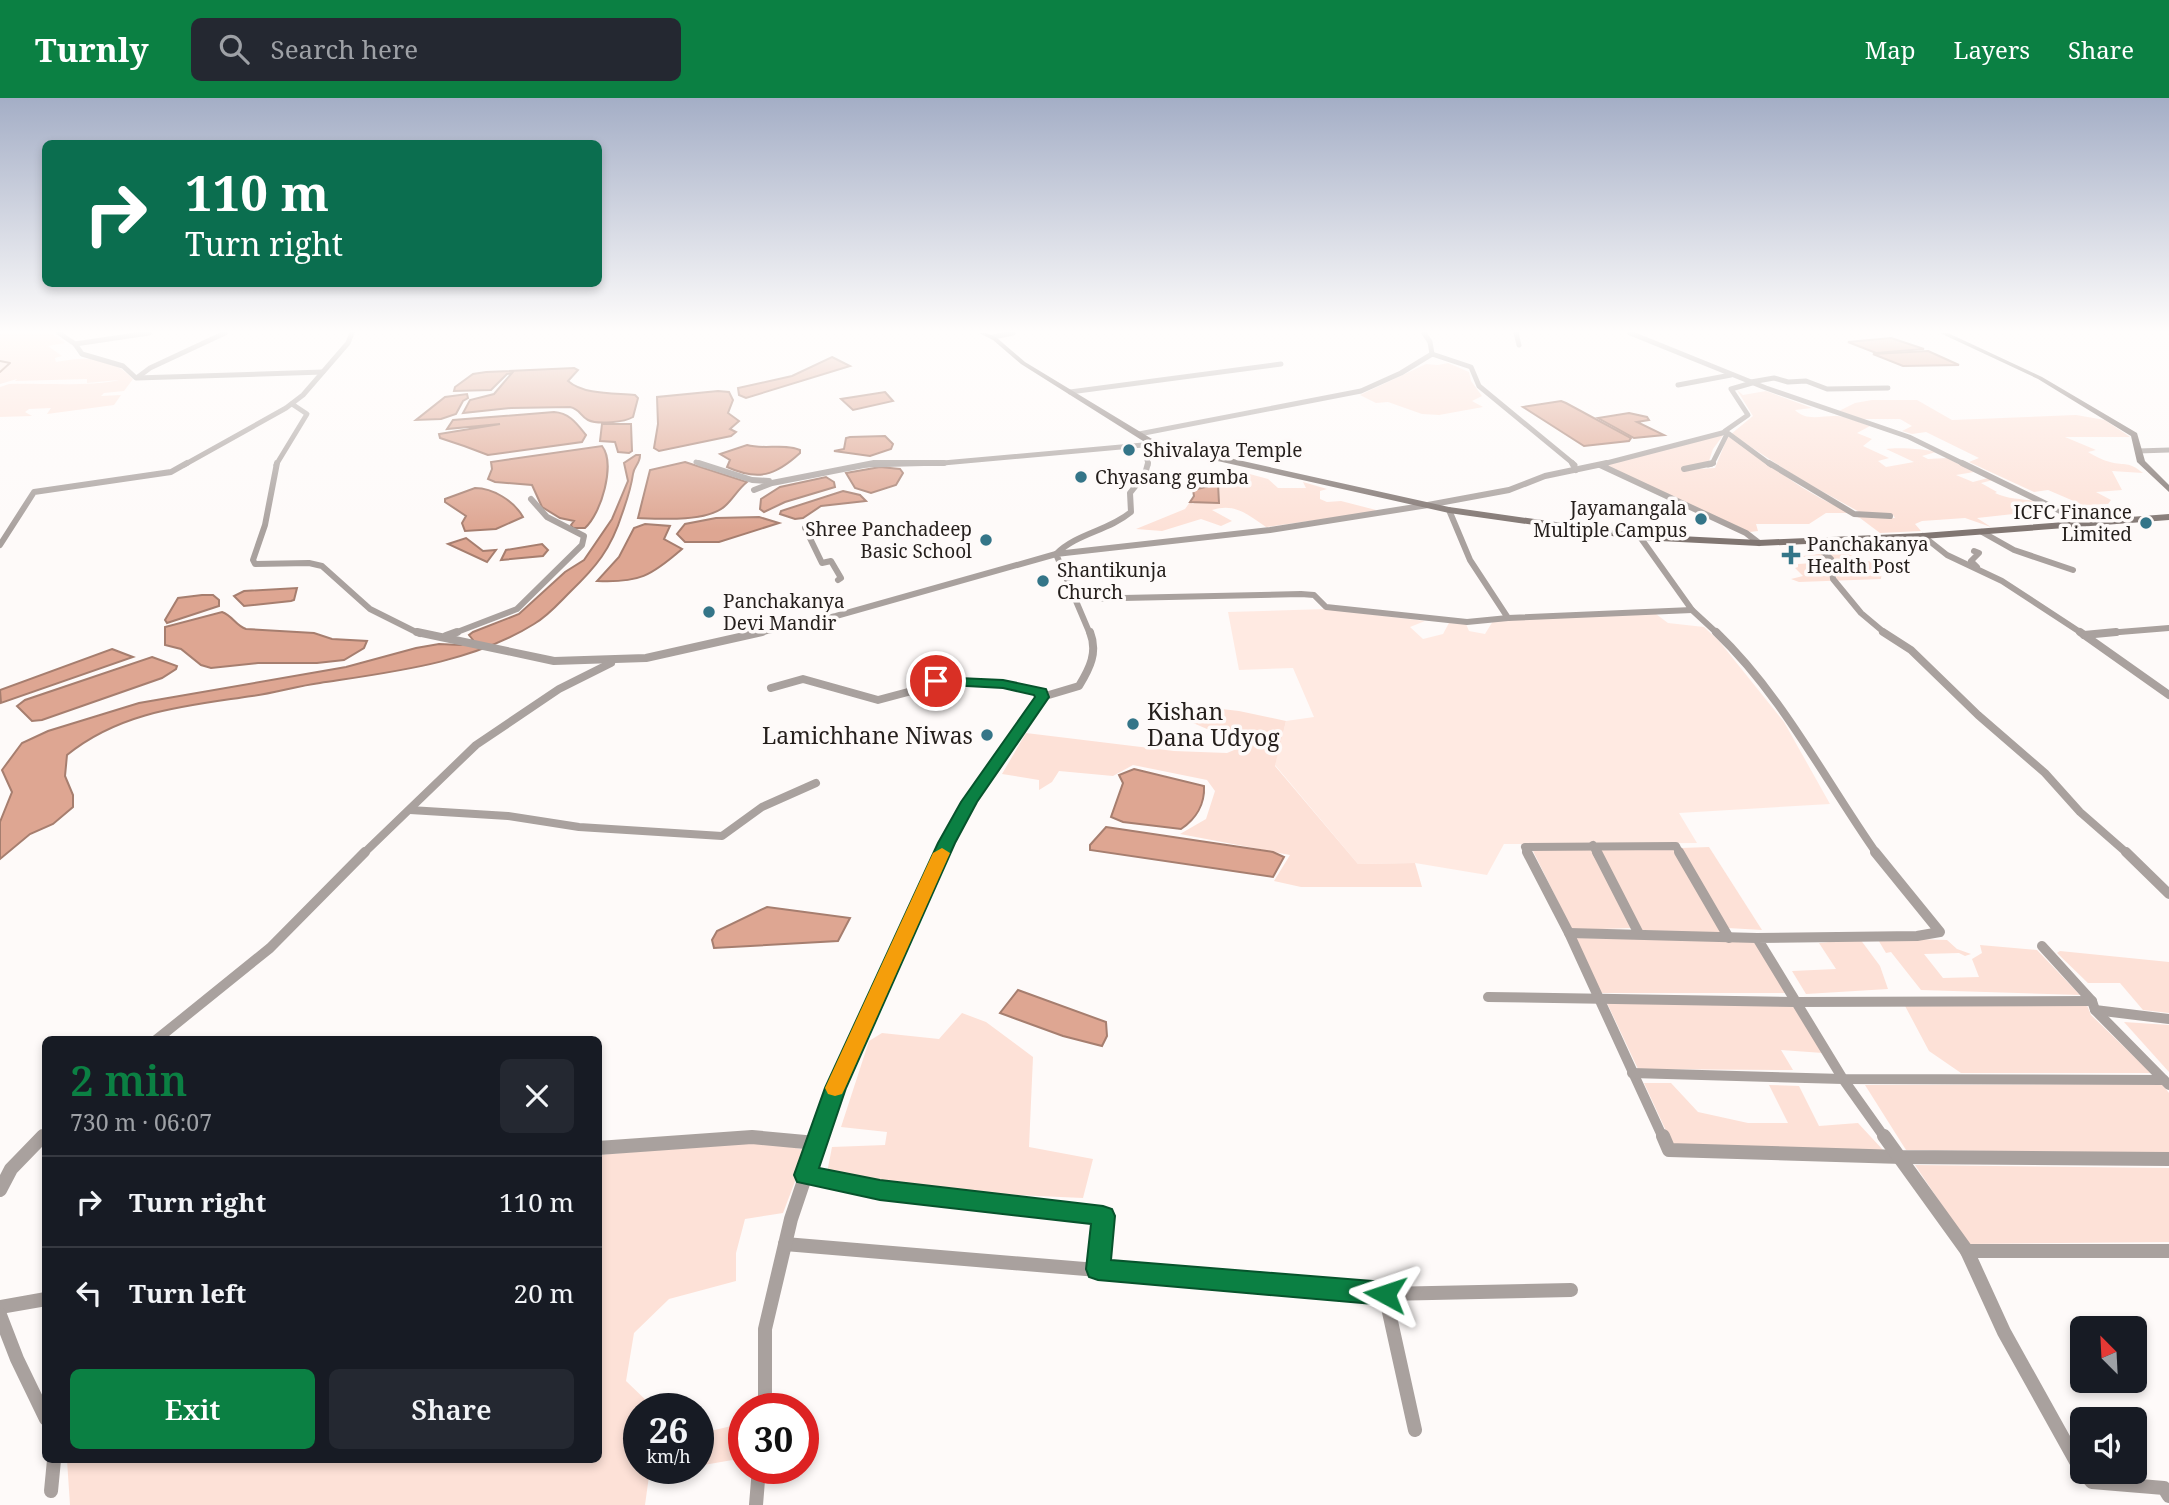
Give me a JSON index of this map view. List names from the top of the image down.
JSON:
{
  "places": {
    "other": [
      "Shivalaya Temple",
      "Chyasang gumba",
      "Jayamangala Multiple Campus",
      "ICFC Finance Limited",
      "Shree Panchadeep Basic School",
      "Shantikunja Church",
      "Panchakanya Devi Mandir",
      "Kishan Dana Udyog",
      "Lamichhane Niwas"
    ],
    "health": ["Panchakanya Health Post"]
  },
  "north": "top left",
  "page": {
    "header": "Turnly",
    "search": "Search here",
    "nav": ["Map", "Layers", "Share"],
    "turn": ["110 m", "Turn right"],
    "heading": ["2 min", "730 m · 06:07"],
    "list": [
      {
        "name": "Turn right",
        "value": "110 m"
      },
      {
        "name": "Turn left",
        "value": "20 m"
      }
    ],
    "buttons": ["Exit", "Share"],
    "speed": "26 km/h",
    "limit": "30"
  }
}
